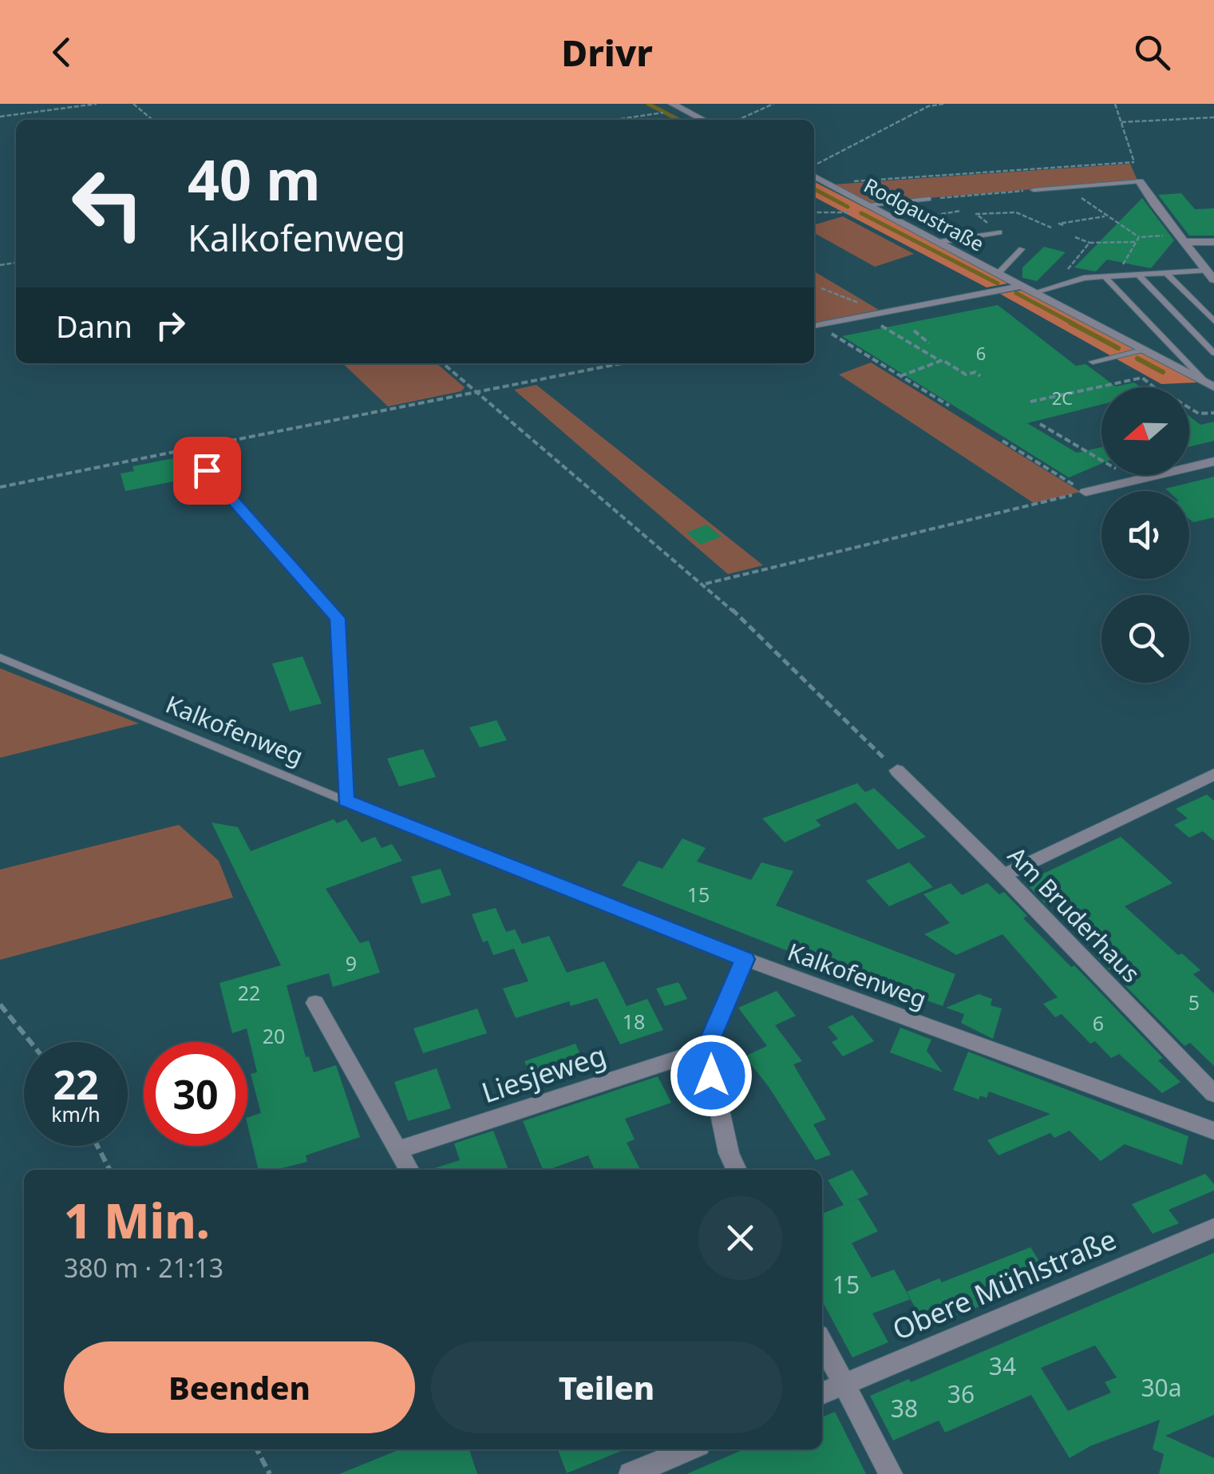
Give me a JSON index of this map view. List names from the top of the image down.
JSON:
{
  "streets": {
    "street": [
      "Rodgaustraße",
      "Kalkofenweg",
      "Am Bruderhaus",
      "Liesjeweg",
      "Obere Mühlstraße"
    ]
  },
  "house_numbers": [
    "6",
    "2C",
    "15",
    "9",
    "22",
    "5",
    "18",
    "6",
    "20",
    "15",
    "34",
    "30a",
    "36",
    "38"
  ],
  "north": "left",
  "page": {
    "header": "Drivr",
    "turn": ["40 m", "Kalkofenweg"],
    "then": "Dann",
    "speed": "22 km/h",
    "limit": "30",
    "heading": ["1 Min.", "380 m · 21:13"],
    "buttons": ["Beenden", "Teilen"]
  }
}
